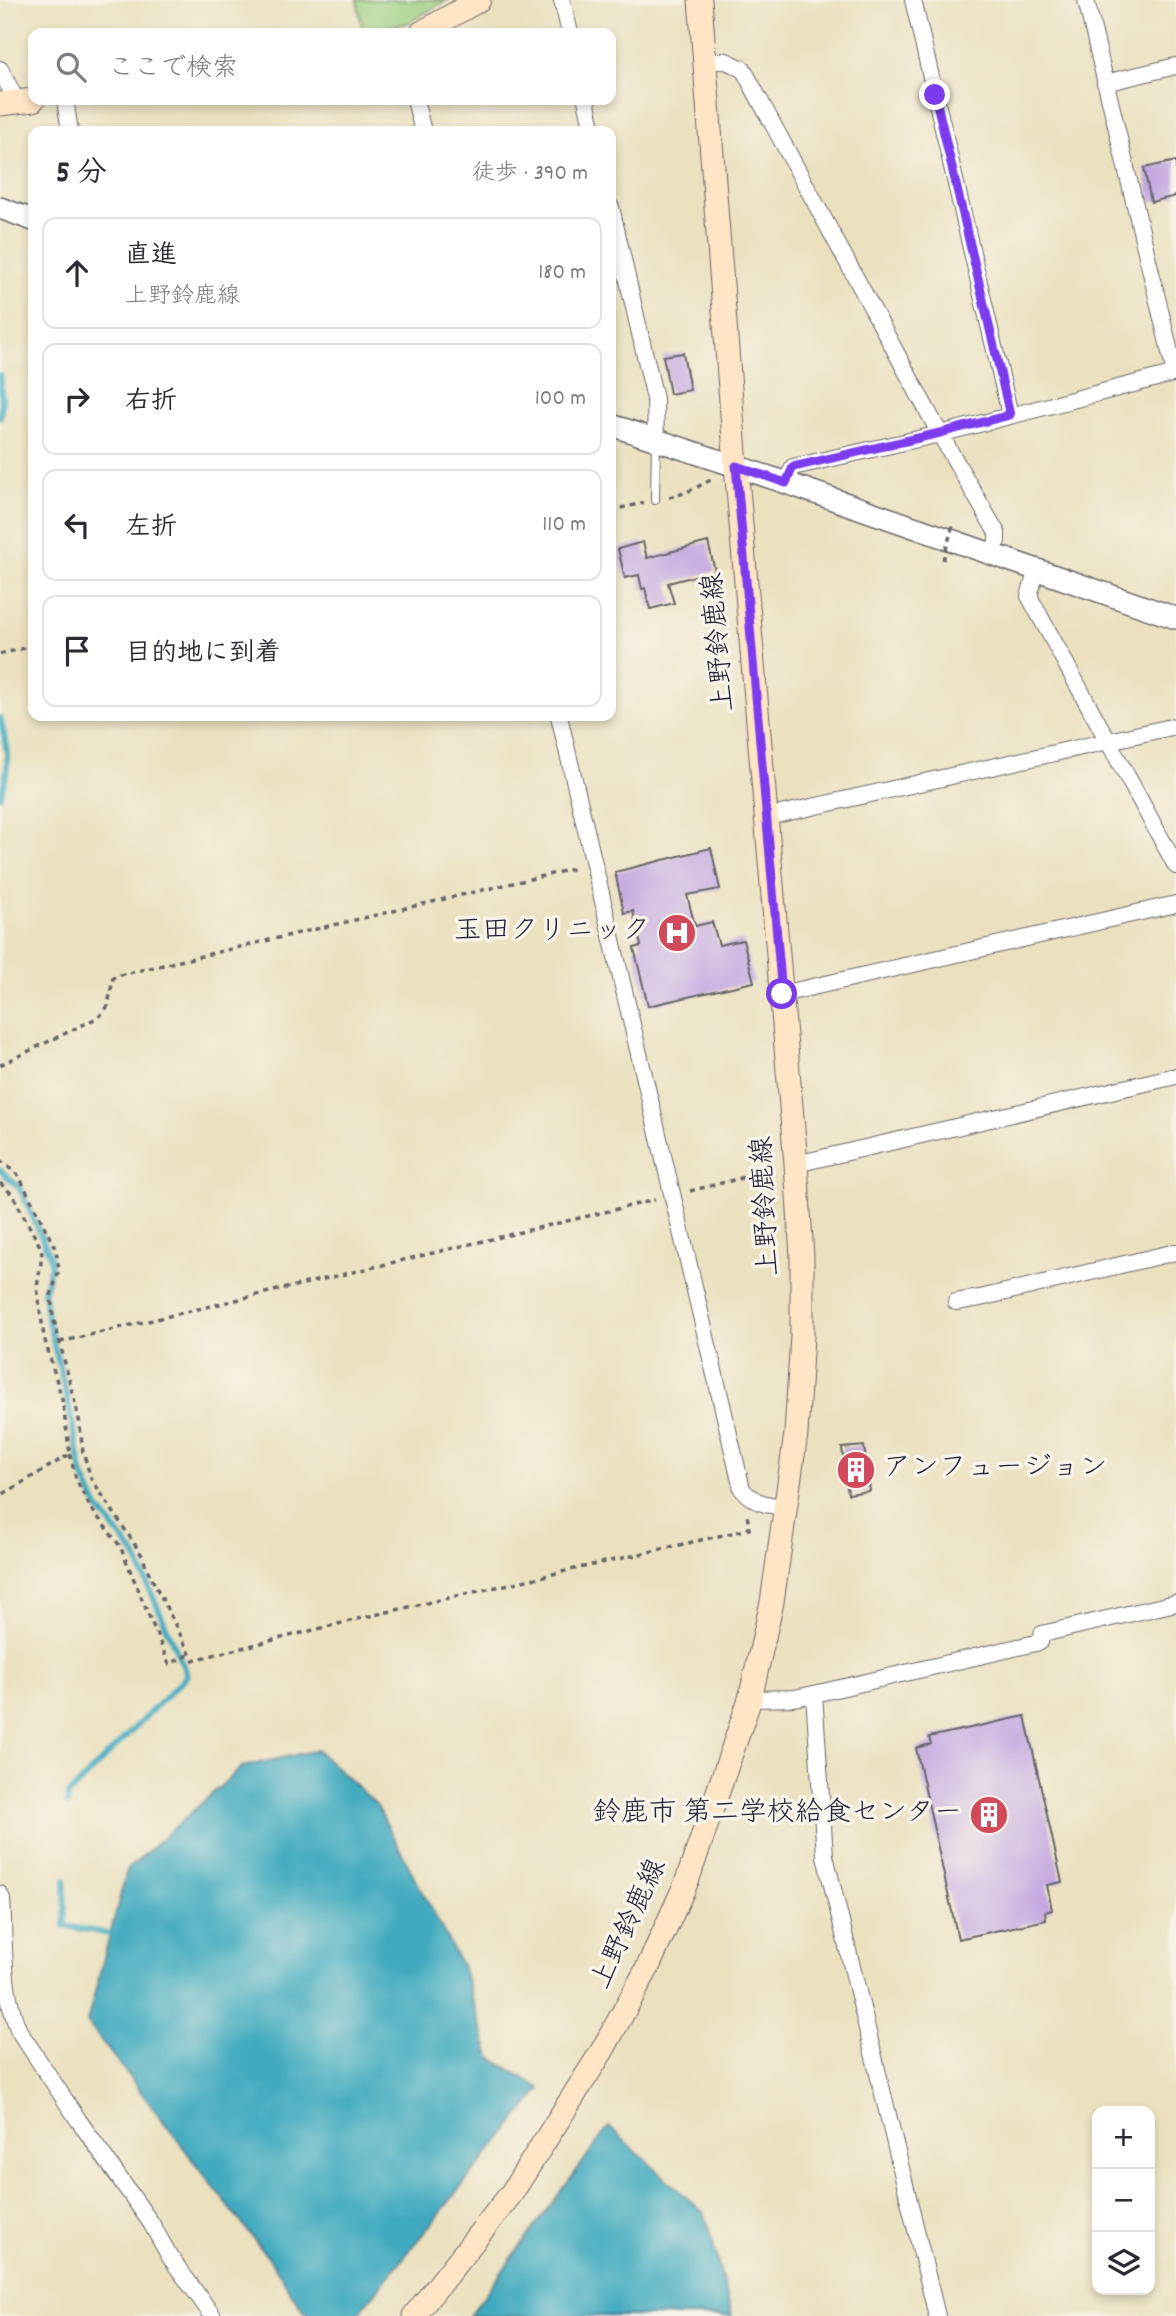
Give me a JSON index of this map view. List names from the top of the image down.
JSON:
{
  "streets": {
    "main road": ["上野鈴鹿線"]
  },
  "places": {
    "hospital": ["玉田クリニック"],
    "building": ["アンフュージョン", "鈴鹿市 第二学校給食センター"]
  },
  "page": {
    "search": "ここで検索",
    "heading": ["5 分", "徒歩 · 390 m"],
    "list": [
      ["直進", "上野鈴鹿線", "180 m"],
      ["右折", "100 m"],
      ["左折", "110 m"],
      "目的地に到着"
    ],
    "map_buttons": ["+", "−"]
  }
}
